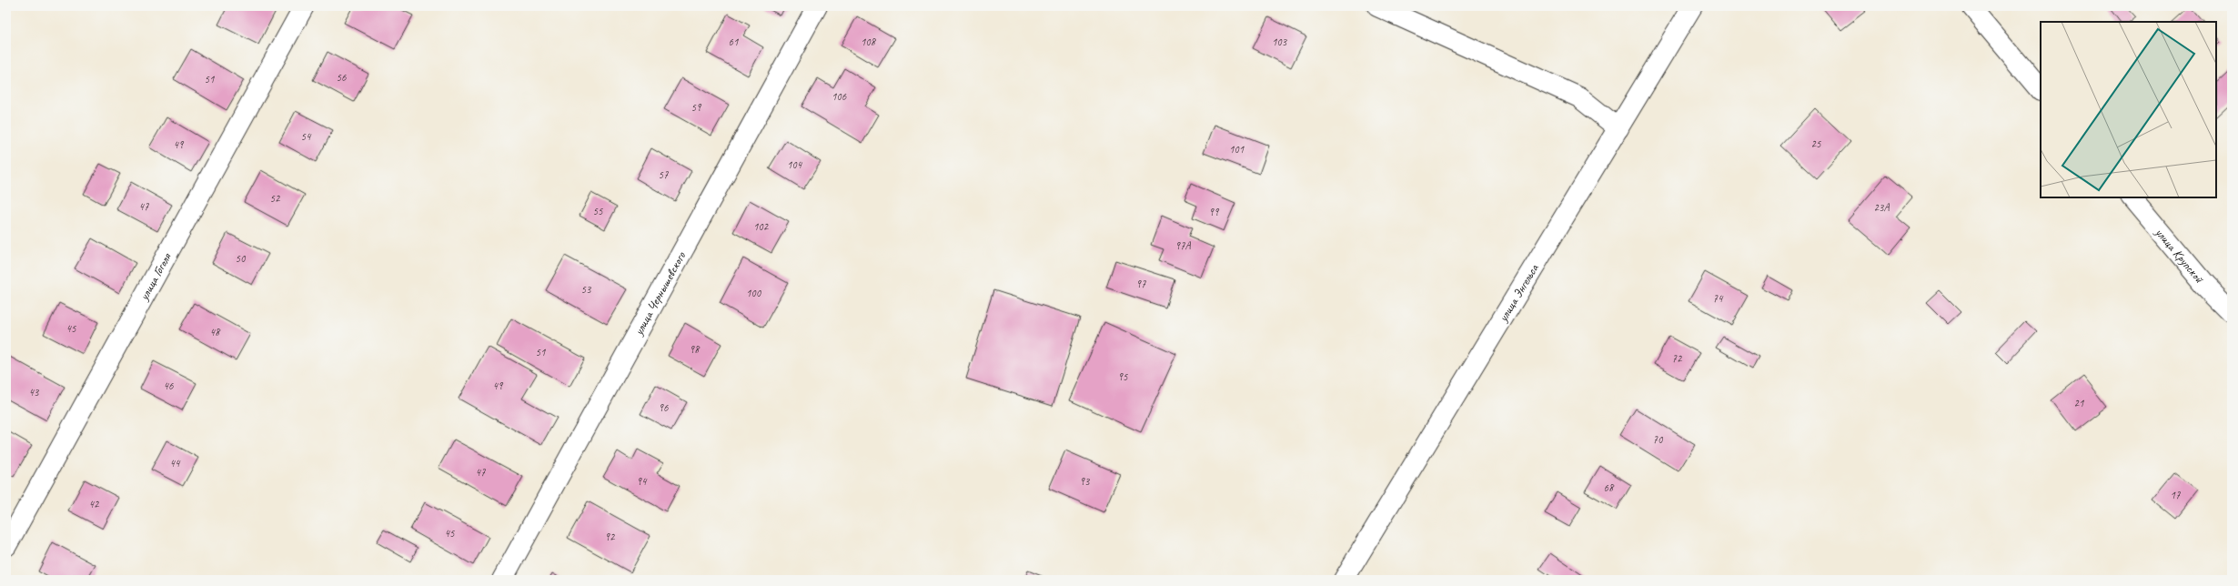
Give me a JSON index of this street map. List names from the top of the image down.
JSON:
{
  "streets": {
    "street": [
      "улица Крупской",
      "улица Гоголя",
      "улица Чернышевского",
      "улица Энгельса"
    ]
  },
  "house_numbers": [
    "61",
    "108",
    "103",
    "56",
    "51",
    "106",
    "59",
    "54",
    "25",
    "49",
    "101",
    "104",
    "57",
    "52",
    "47",
    "23А",
    "55",
    "99",
    "102",
    "97А",
    "50",
    "97",
    "53",
    "100",
    "74",
    "45",
    "48",
    "98",
    "51",
    "72",
    "95",
    "46",
    "49",
    "43",
    "21",
    "96",
    "70",
    "44",
    "47",
    "94",
    "93",
    "68",
    "17",
    "42",
    "45",
    "92"
  ]
}
